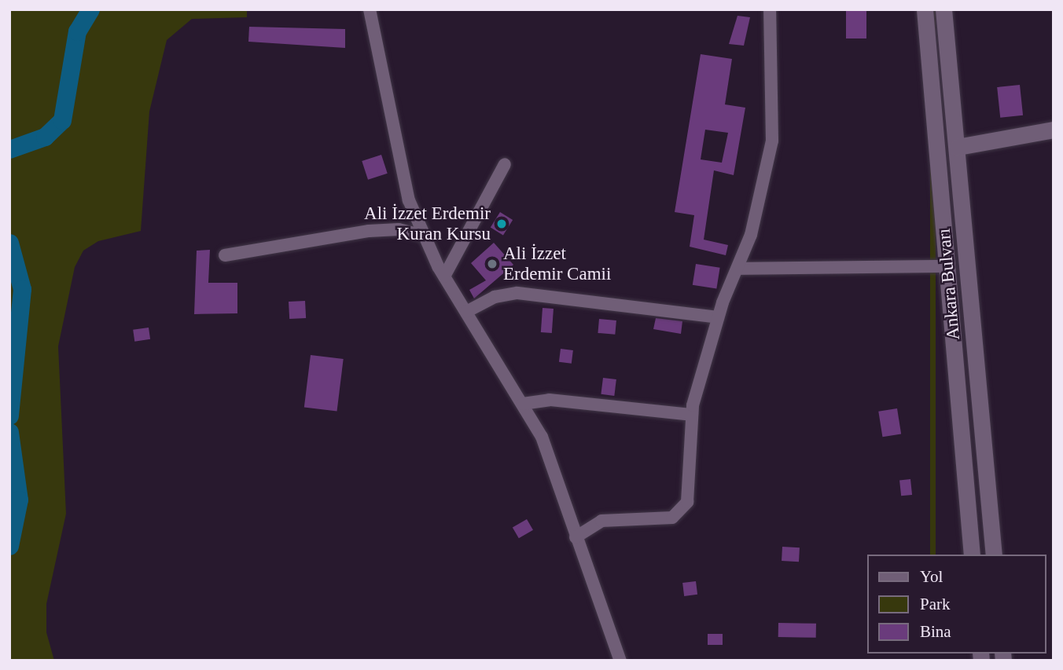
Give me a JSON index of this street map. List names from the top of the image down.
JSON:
{
  "streets": {
    "main road": ["Ankara Bulvarı"]
  },
  "places": ["Ali İzzet Erdemir Kuran Kursu", "Ali İzzet Erdemir Camii"],
  "legend": ["Yol", "Park", "Bina"]
}
